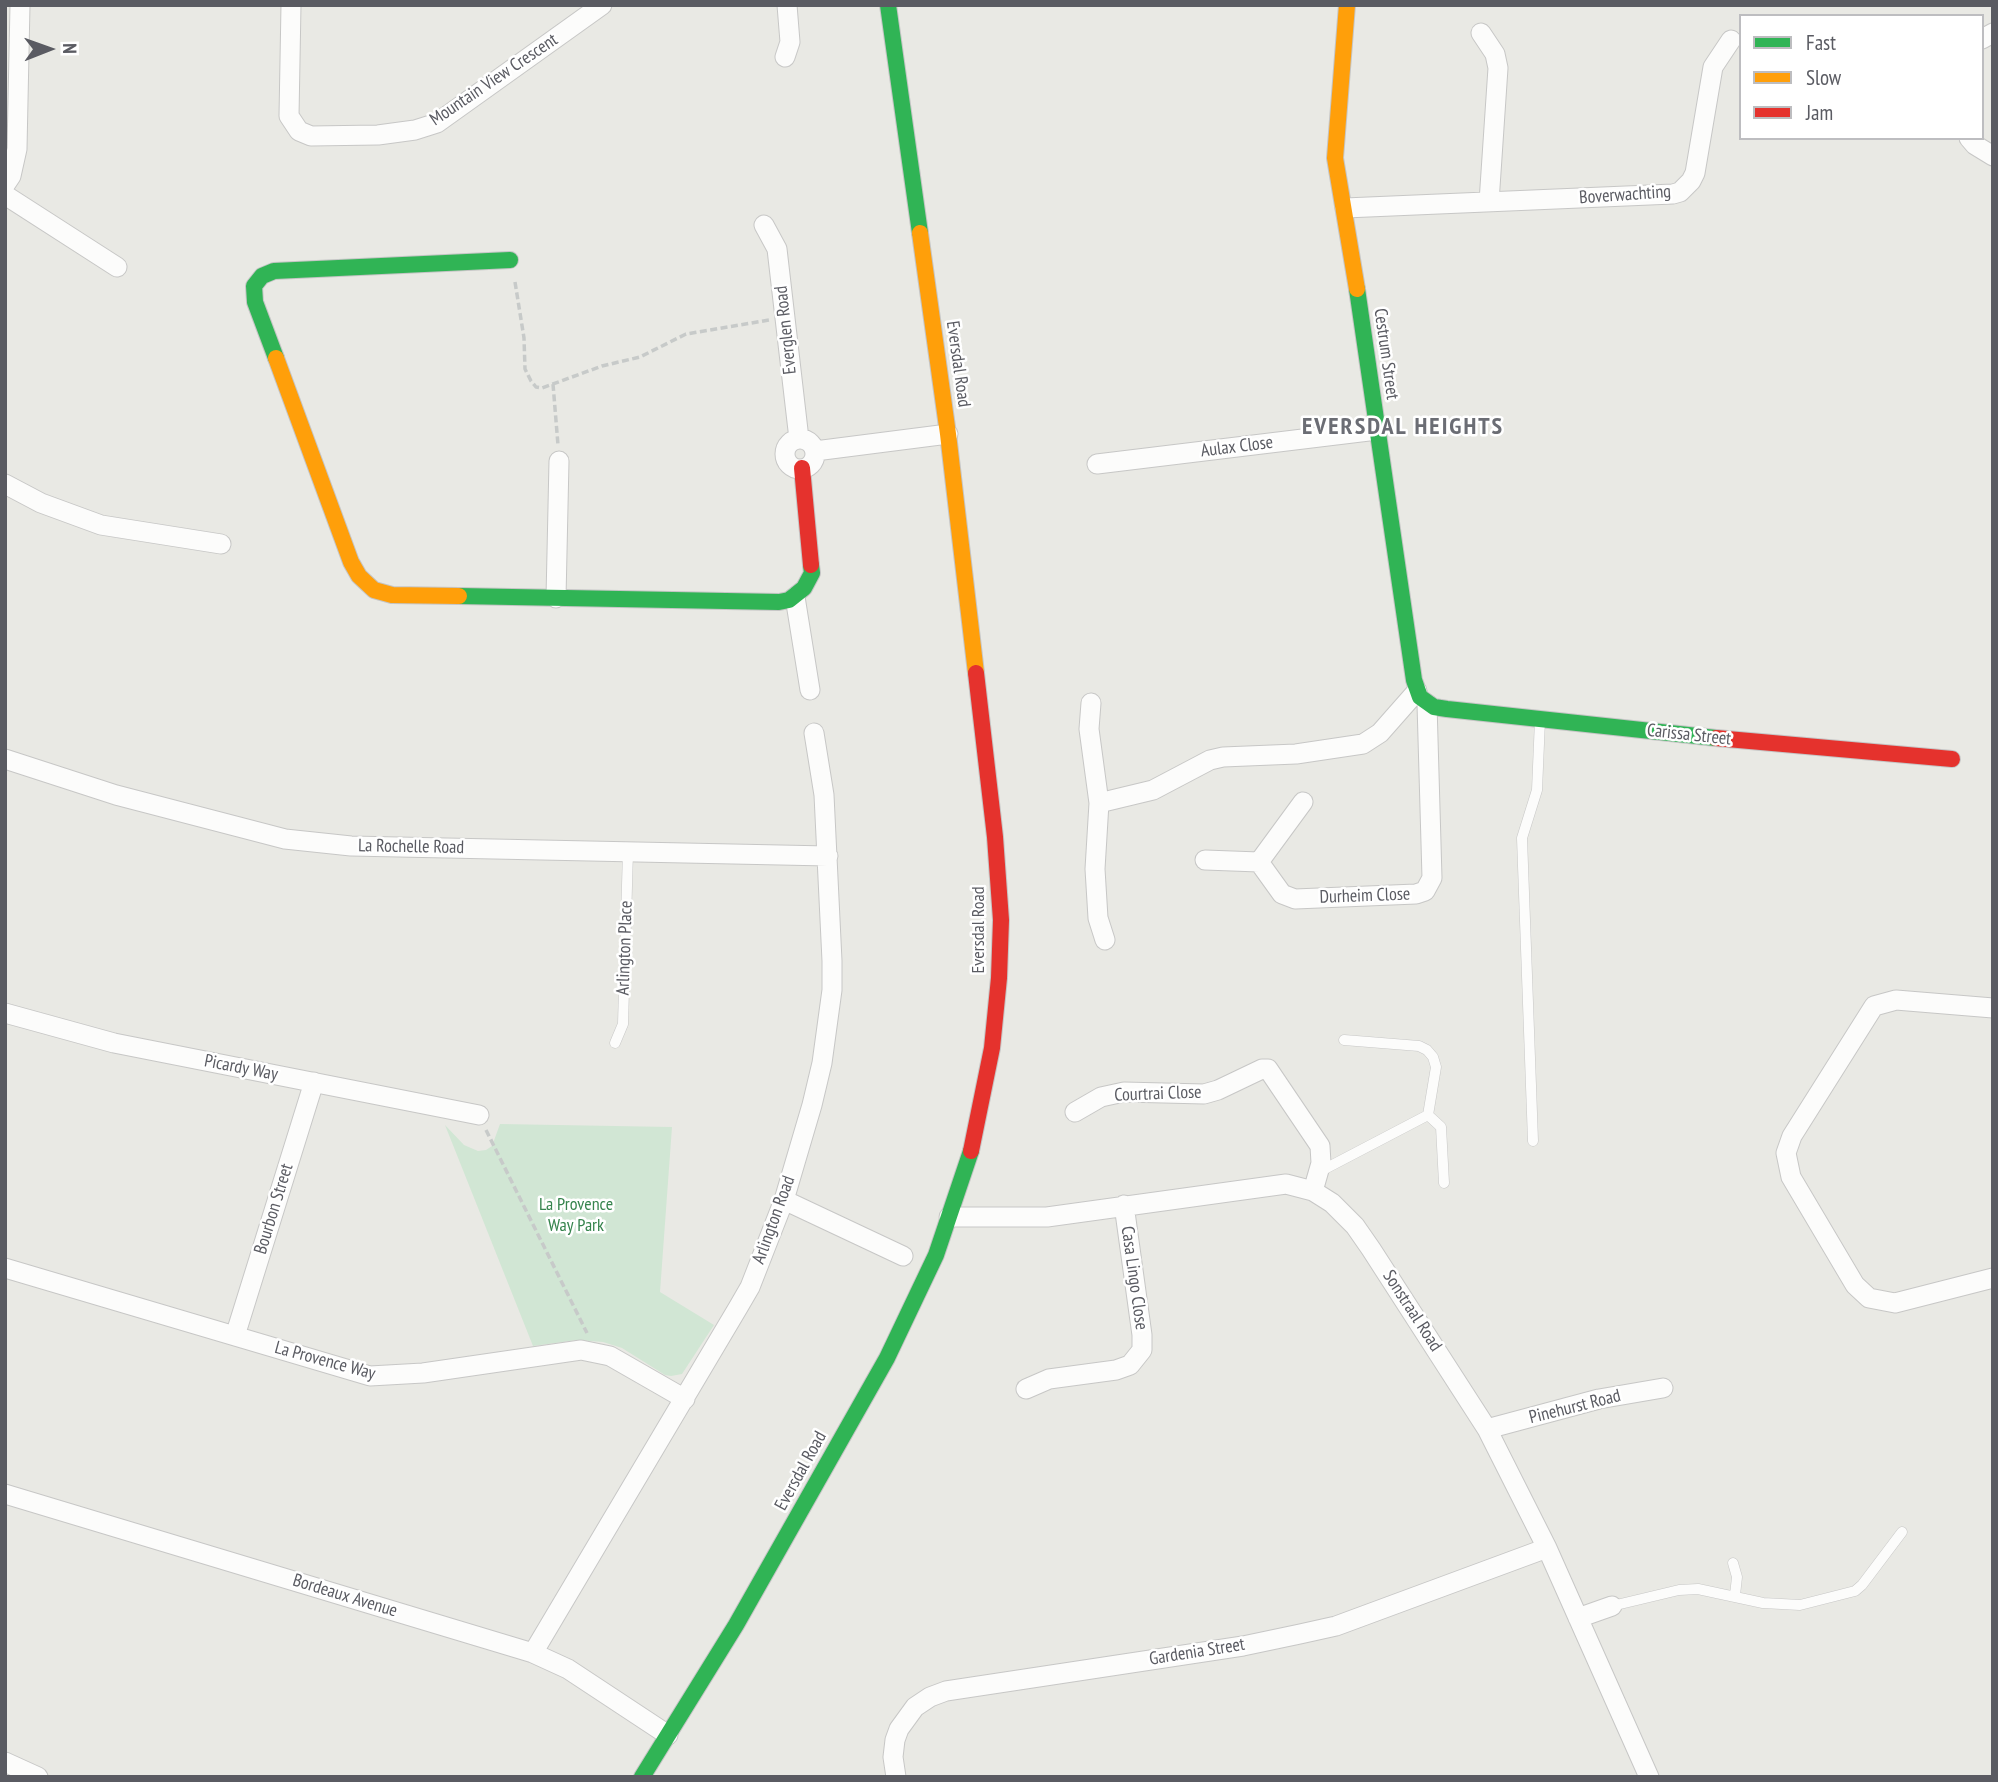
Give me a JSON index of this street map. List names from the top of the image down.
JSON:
{
  "streets": {
    "street": [
      "Mountain View Crescent",
      "Boverwachting",
      "Everglen Road",
      "Cestrum Street",
      "Eversdal Road",
      "Aulax Close",
      "Carissa Street",
      "La Rochelle Road",
      "Durheim Close",
      "Picardy Way",
      "Courtrai Close",
      "Bourbon Street",
      "Arlington Road",
      "Casa Lingo Close",
      "Sonstraal Road",
      "La Provence Way",
      "Pinehurst Road",
      "Bordeaux Avenue",
      "Gardenia Street"
    ],
    "lane": ["Arlington Place"]
  },
  "crossings": [
    ["Boverwachting", "Cestrum Street"],
    ["Cestrum Street", "Aulax Close"],
    ["Cestrum Street", "Carissa Street"],
    ["Cestrum Street", "Durheim Close"],
    ["Eversdal Road", "Sonstraal Road"],
    ["Eversdal Road", "Bordeaux Avenue"],
    ["Carissa Street", "Durheim Close"],
    ["La Rochelle Road", "Arlington Place"],
    ["La Rochelle Road", "Arlington Road"],
    ["Picardy Way", "Bourbon Street"],
    ["Courtrai Close", "Sonstraal Road"],
    ["Bourbon Street", "La Provence Way"],
    ["Arlington Road", "La Provence Way"],
    ["Arlington Road", "Bordeaux Avenue"],
    ["Casa Lingo Close", "Sonstraal Road"],
    ["Sonstraal Road", "Pinehurst Road"],
    ["Sonstraal Road", "Gardenia Street"]
  ],
  "districts": ["EVERSDAL HEIGHTS"],
  "parks": ["La Provence Way Park"],
  "legend": ["Fast", "Slow", "Jam"],
  "north": "right"
}
